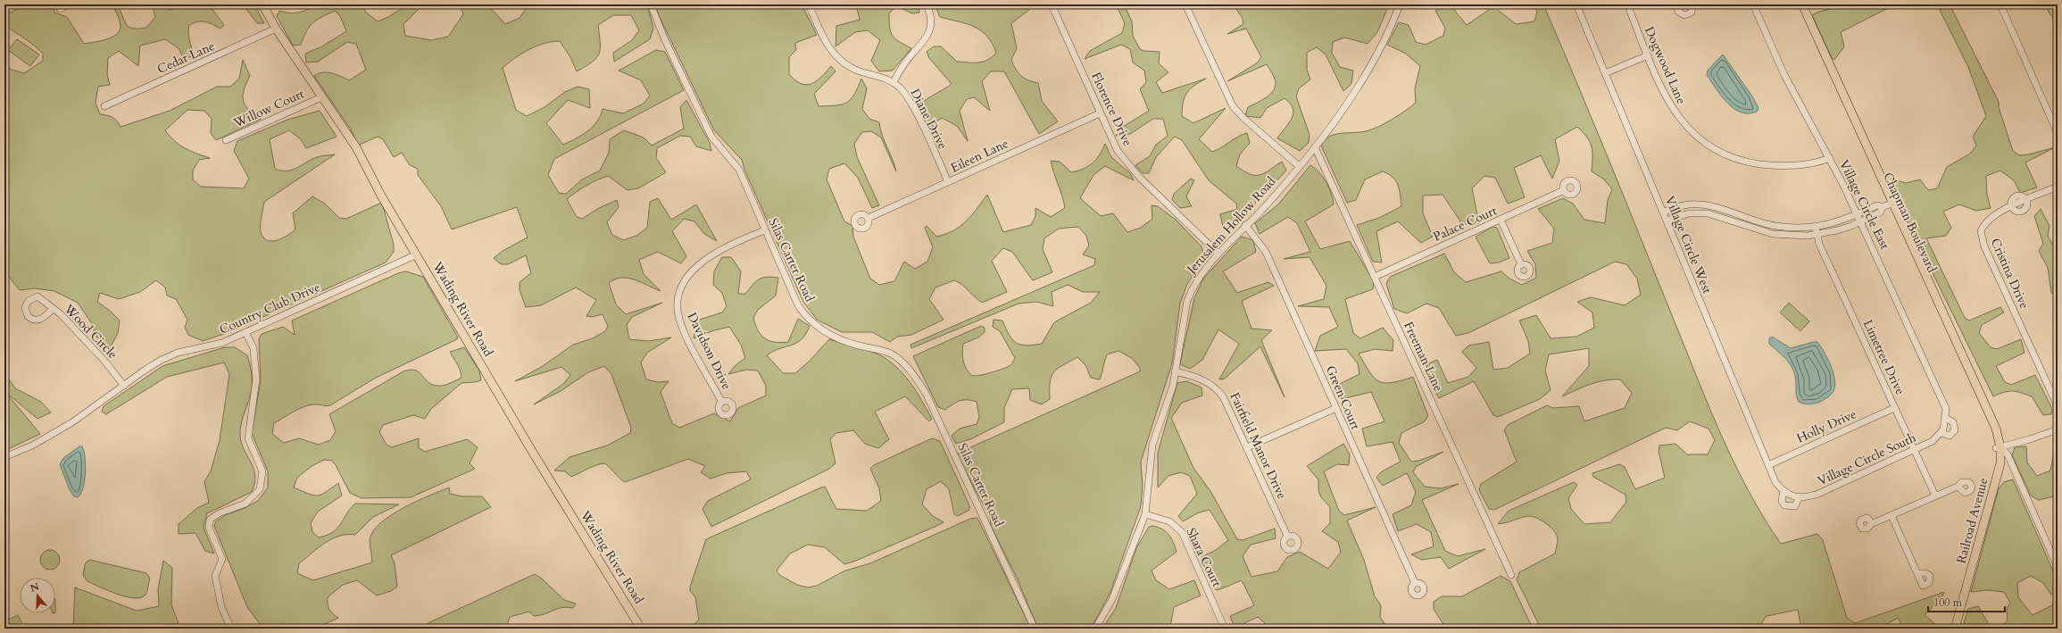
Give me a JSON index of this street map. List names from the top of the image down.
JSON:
{
  "streets": {
    "main road": ["Chapman Boulevard", "Wading River Road", "Railroad Avenue"],
    "street": [
      "Cedar Lane",
      "Dogwood Lane",
      "Willow Court",
      "Florence Drive",
      "Diane Drive",
      "Eileen Lane",
      "Village Circle East",
      "Palace Court",
      "Jerusalem Hollow Road",
      "Village Circle West",
      "Silas Carter Road",
      "Cristina Drive",
      "Country Club Drive",
      "Wood Circle",
      "Davidson Drive",
      "Freeman Lane",
      "Limetree Drive",
      "Green Court",
      "Holly Drive",
      "Fairfield Manor Drive",
      "Village Circle South",
      "Shara Court"
    ]
  },
  "crossings": [
    ["Cedar Lane", "Wading River Road"],
    ["Dogwood Lane", "Village Circle East"],
    ["Willow Court", "Wading River Road"],
    ["Florence Drive", "Eileen Lane"],
    ["Florence Drive", "Jerusalem Hollow Road"],
    ["Diane Drive", "Eileen Lane"],
    ["Village Circle East", "Village Circle South"],
    ["Chapman Boulevard", "Railroad Avenue"],
    ["Palace Court", "Freeman Lane"],
    ["Jerusalem Hollow Road", "Freeman Lane"],
    ["Jerusalem Hollow Road", "Green Court"],
    ["Jerusalem Hollow Road", "Fairfield Manor Drive"],
    ["Jerusalem Hollow Road", "Shara Court"],
    ["Village Circle West", "Holly Drive"],
    ["Village Circle West", "Village Circle South"],
    ["Silas Carter Road", "Davidson Drive"],
    ["Country Club Drive", "Wading River Road"],
    ["Country Club Drive", "Wood Circle"],
    ["Limetree Drive", "Holly Drive"],
    ["Limetree Drive", "Village Circle South"]
  ],
  "scale_bar": "100 m",
  "north": "top"
}
